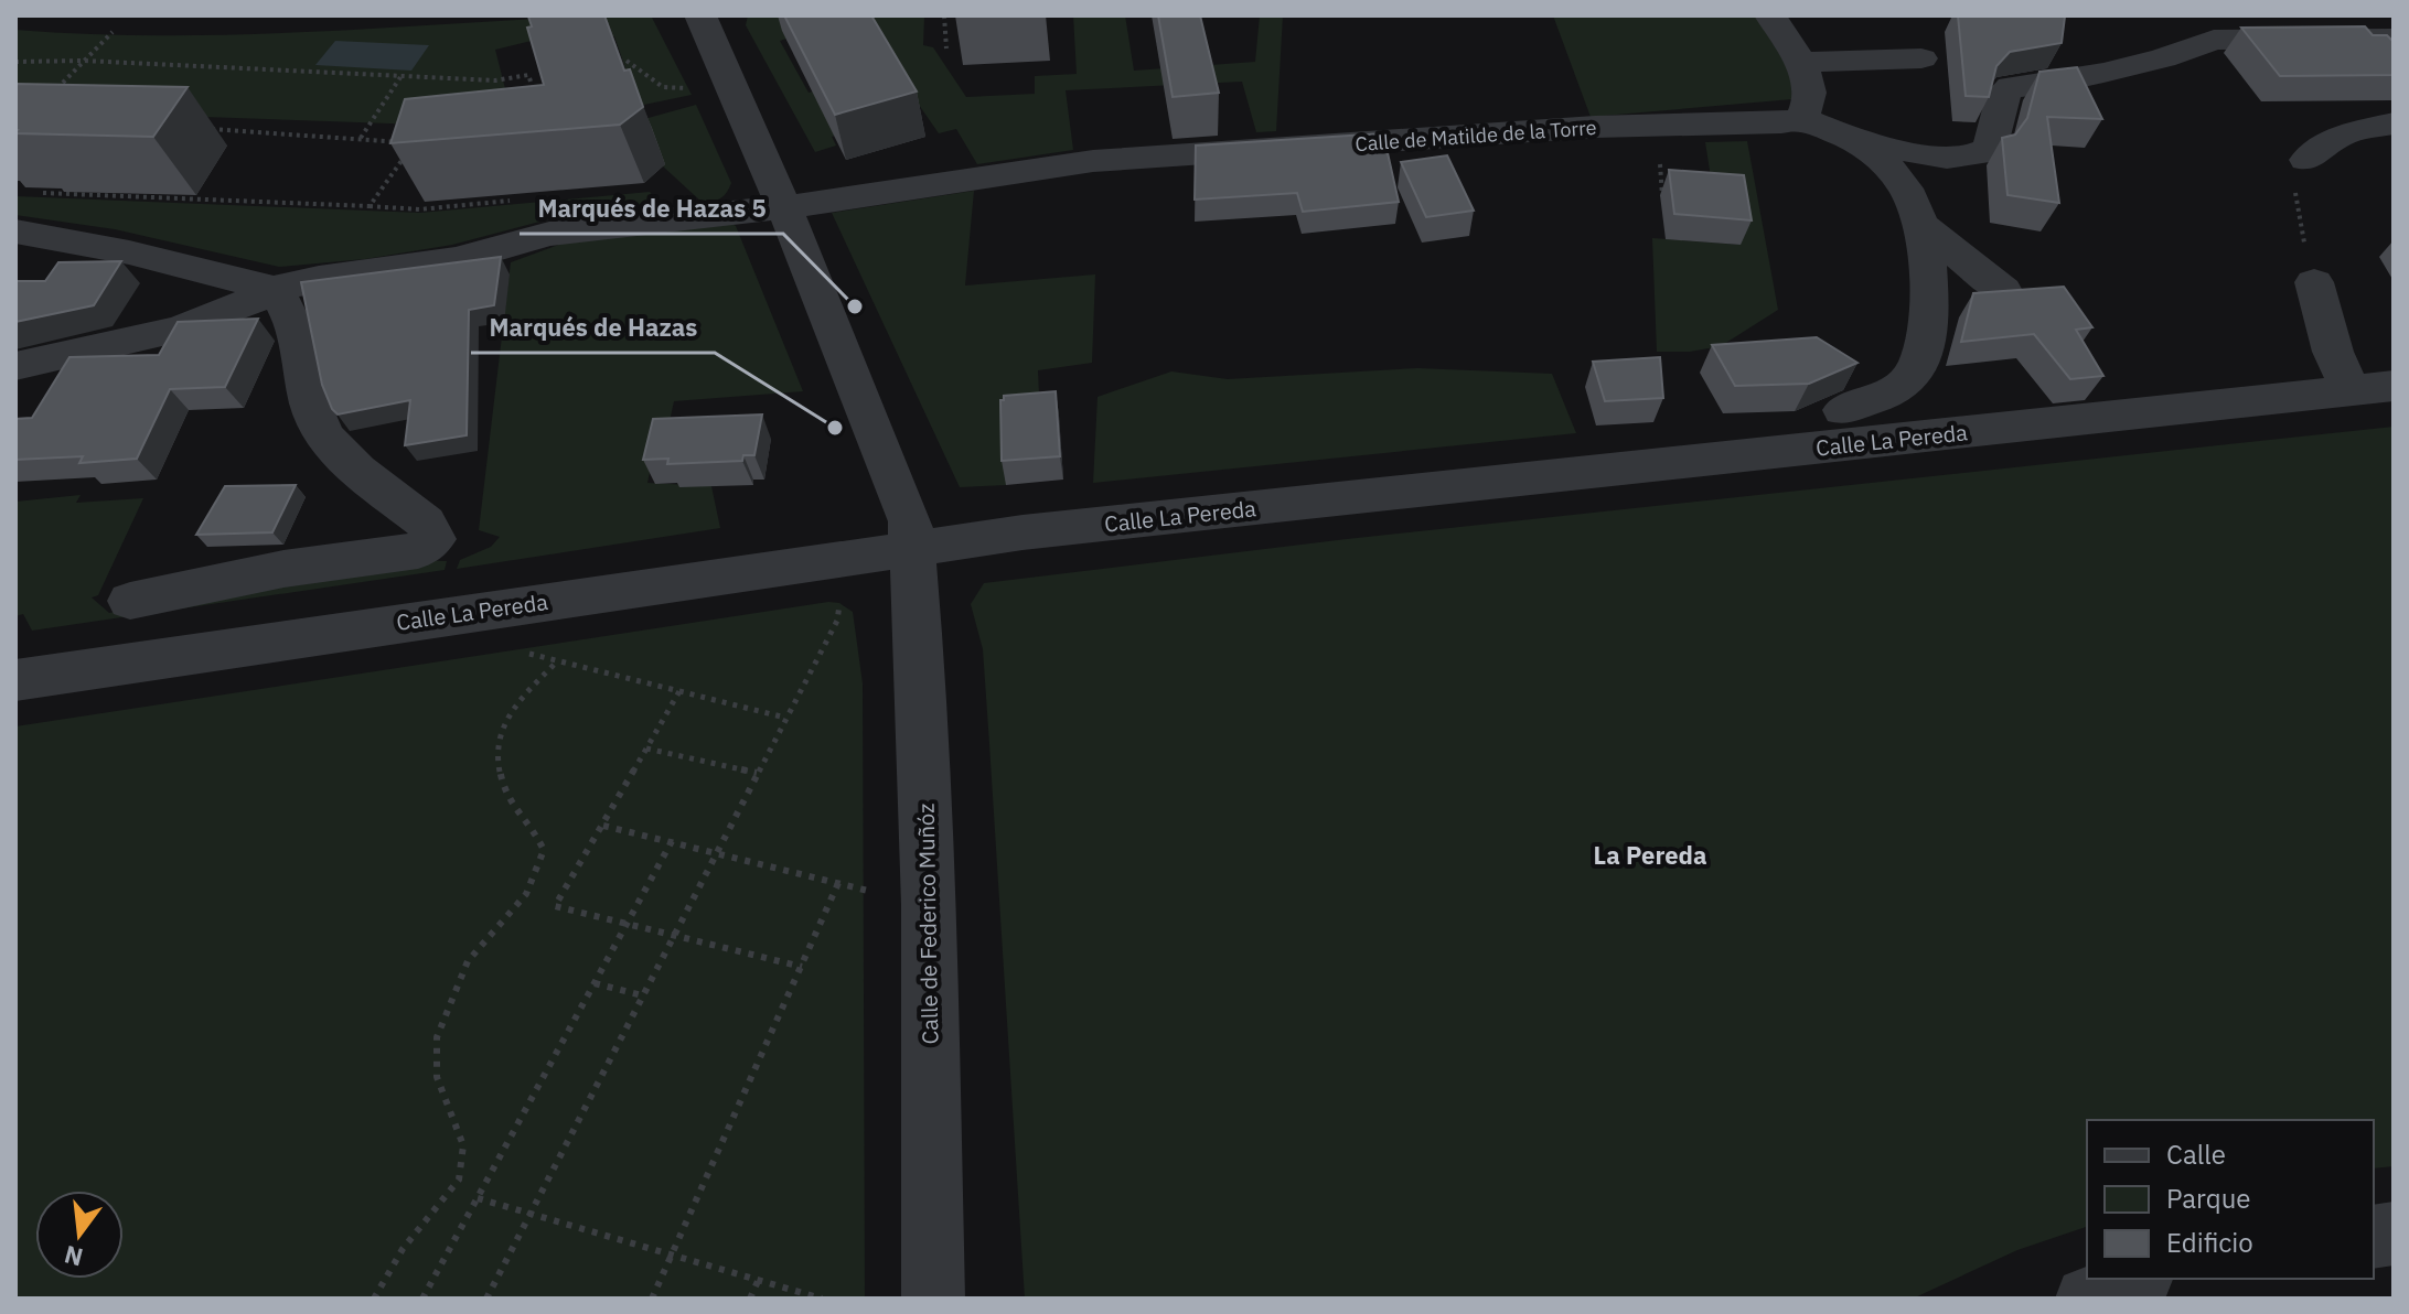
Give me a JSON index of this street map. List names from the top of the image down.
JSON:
{
  "streets": {
    "street": ["Calle de Matilde de la Torre", "Calle La Pereda", "Calle de Federico Muñóz"]
  },
  "crossings": [
    ["Calle de Matilde de la Torre", "Calle de Federico Muñóz"],
    ["Calle La Pereda", "Calle de Federico Muñóz"]
  ],
  "districts": ["La Pereda"],
  "places": ["Marqués de Hazas 5", "Marqués de Hazas"],
  "legend": ["Calle", "Parque", "Edificio"],
  "north": "bottom"
}
